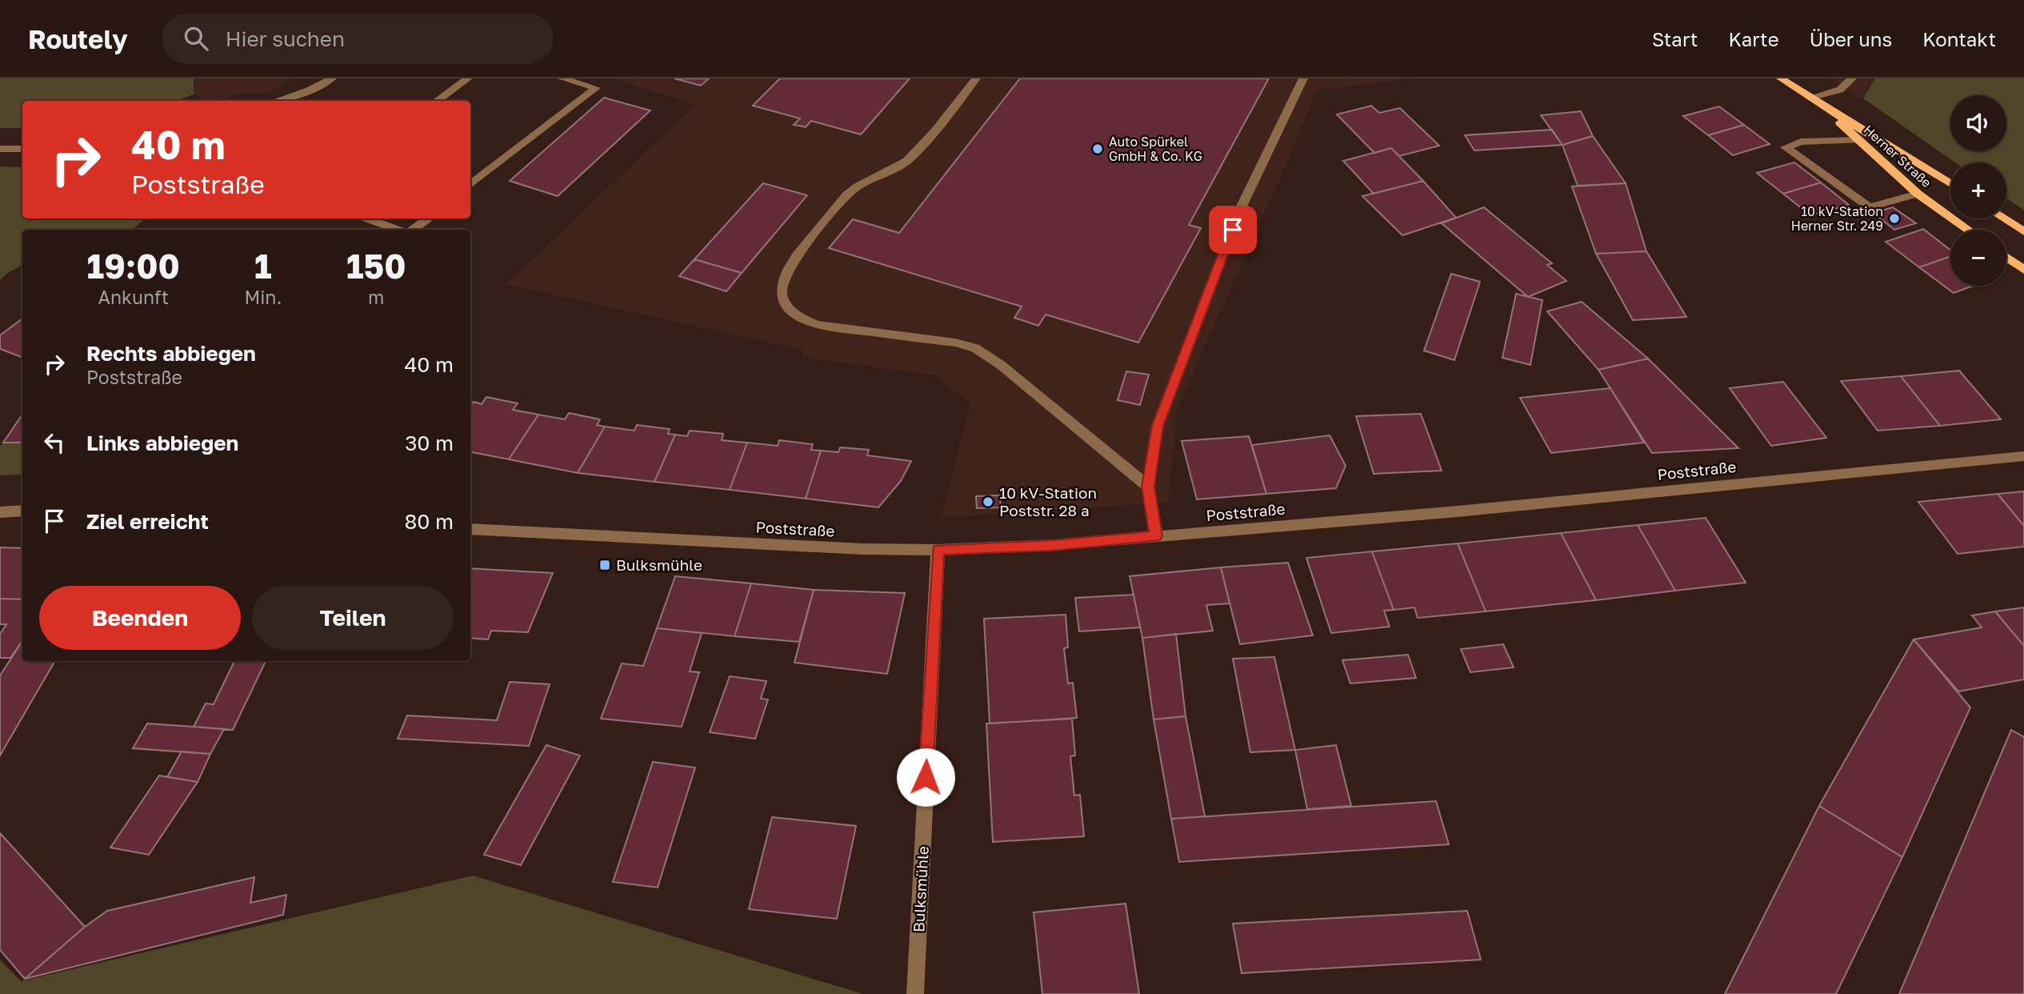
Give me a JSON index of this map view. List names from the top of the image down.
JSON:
{
  "streets": {
    "main road": ["Herner Straße"],
    "street": ["Poststraße", "Bulksmühle"]
  },
  "crossings": [
    ["Poststraße", "Bulksmühle"]
  ],
  "places": {
    "other": ["Auto Spürkel GmbH & Co. KG", "10 kV-Station Herner Str. 249", "10 kV-Station Poststr. 28 a"],
    "transit": ["Bulksmühle"]
  },
  "page": {
    "header": "Routely",
    "search": "Hier suchen",
    "nav": [
      "Start",
      "Karte",
      "Über uns",
      "Kontakt"
    ],
    "map_buttons": ["+", "−"],
    "turn": ["40 m", "Poststraße"],
    "eta": [
      "19:00",
      "Ankunft",
      "1",
      "Min.",
      "150",
      "m"
    ],
    "list": [
      {
        "name": "Rechts abbiegen",
        "note": "Poststraße",
        "value": "40 m"
      },
      {
        "name": "Links abbiegen",
        "value": "30 m"
      },
      {
        "name": "Ziel erreicht",
        "value": "80 m"
      }
    ],
    "buttons": ["Beenden", "Teilen"]
  }
}
